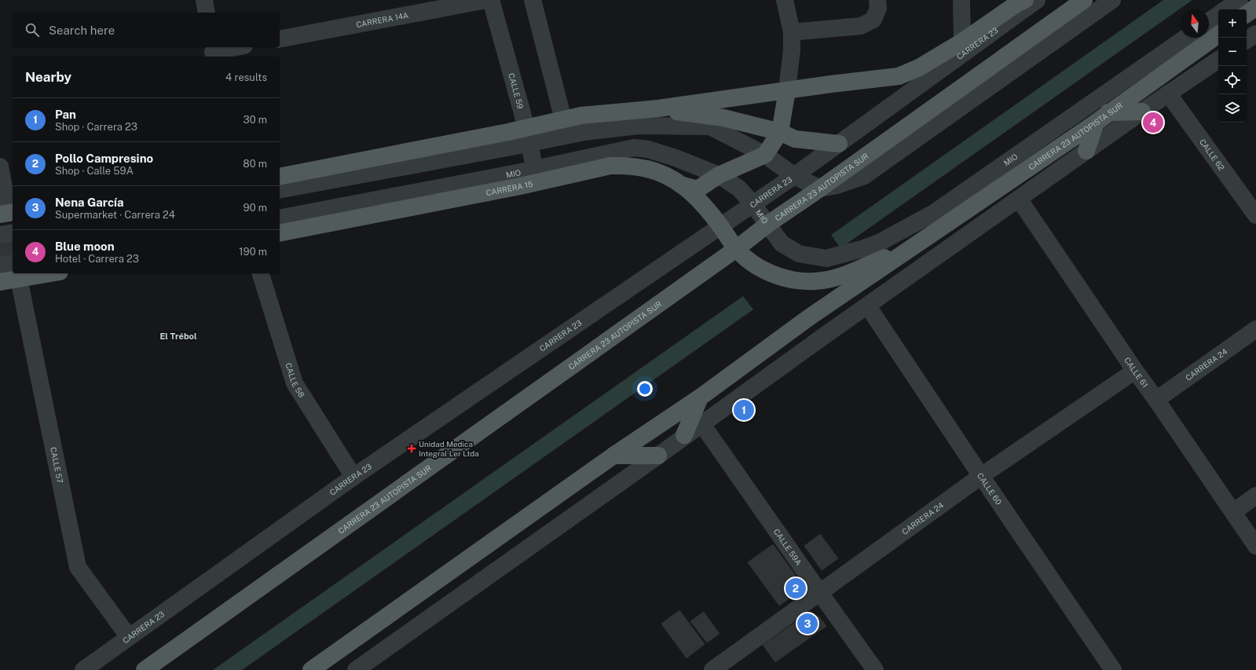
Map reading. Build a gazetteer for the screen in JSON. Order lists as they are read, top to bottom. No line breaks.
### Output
{"streets":{"main road":["CARRERA 23 AUTOPISTA SUR","CARRERA 15"],"street":["CARRERA 14A","CARRERA 23","CALLE 59","CALLE 62","MIO","CARRERA 24","CALLE 61","CALLE 58","CALLE 57","CALLE 60","CALLE 59A"]},"crossings":[["CARRERA 23","MIO"],["CARRERA 23","CARRERA 15"],["CARRERA 23","CALLE 58"],["CARRERA 23","CALLE 57"],["CALLE 59","MIO"],["CALLE 59","CARRERA 15"],["CARRERA 23 AUTOPISTA SUR","MIO"],["CARRERA 23 AUTOPISTA SUR","CARRERA 15"],["MIO","CARRERA 15"],["CARRERA 24","CALLE 61"],["CARRERA 24","CALLE 60"],["CARRERA 24","CALLE 59A"]],"districts":["El Trébol"],"places":{"health":["Unidad Medica Integral Ler Ltda"]},"north":"top","page":{"map_buttons":["+","−"],"search":"Search here","heading":["Nearby","4 results"],"list":[{"mark":"1","name":"Pan","note":"Shop · Carrera 23","value":"30 m"},{"mark":"2","name":"Pollo Campresino","note":"Shop · Calle 59A","value":"80 m"},{"mark":"3","name":"Nena García","note":"Supermarket · Carrera 24","value":"90 m"},{"mark":"4","name":"Blue moon","note":"Hotel · Carrera 23","value":"190 m"}],"pins":["4","1","2","3"]}}
